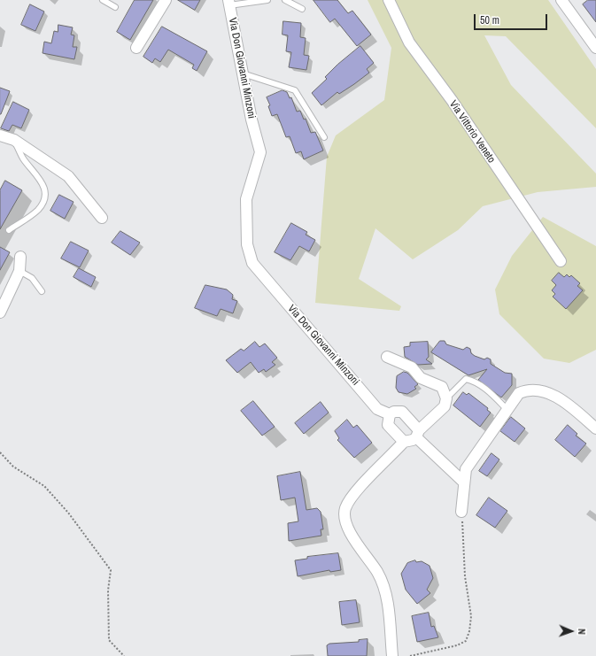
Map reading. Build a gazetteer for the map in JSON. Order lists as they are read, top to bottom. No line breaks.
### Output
{"streets":{"street":["Via Don Giovanni Minzoni","Via Vittorio Veneto"]},"scale_bar":"50 m","north":"right"}
